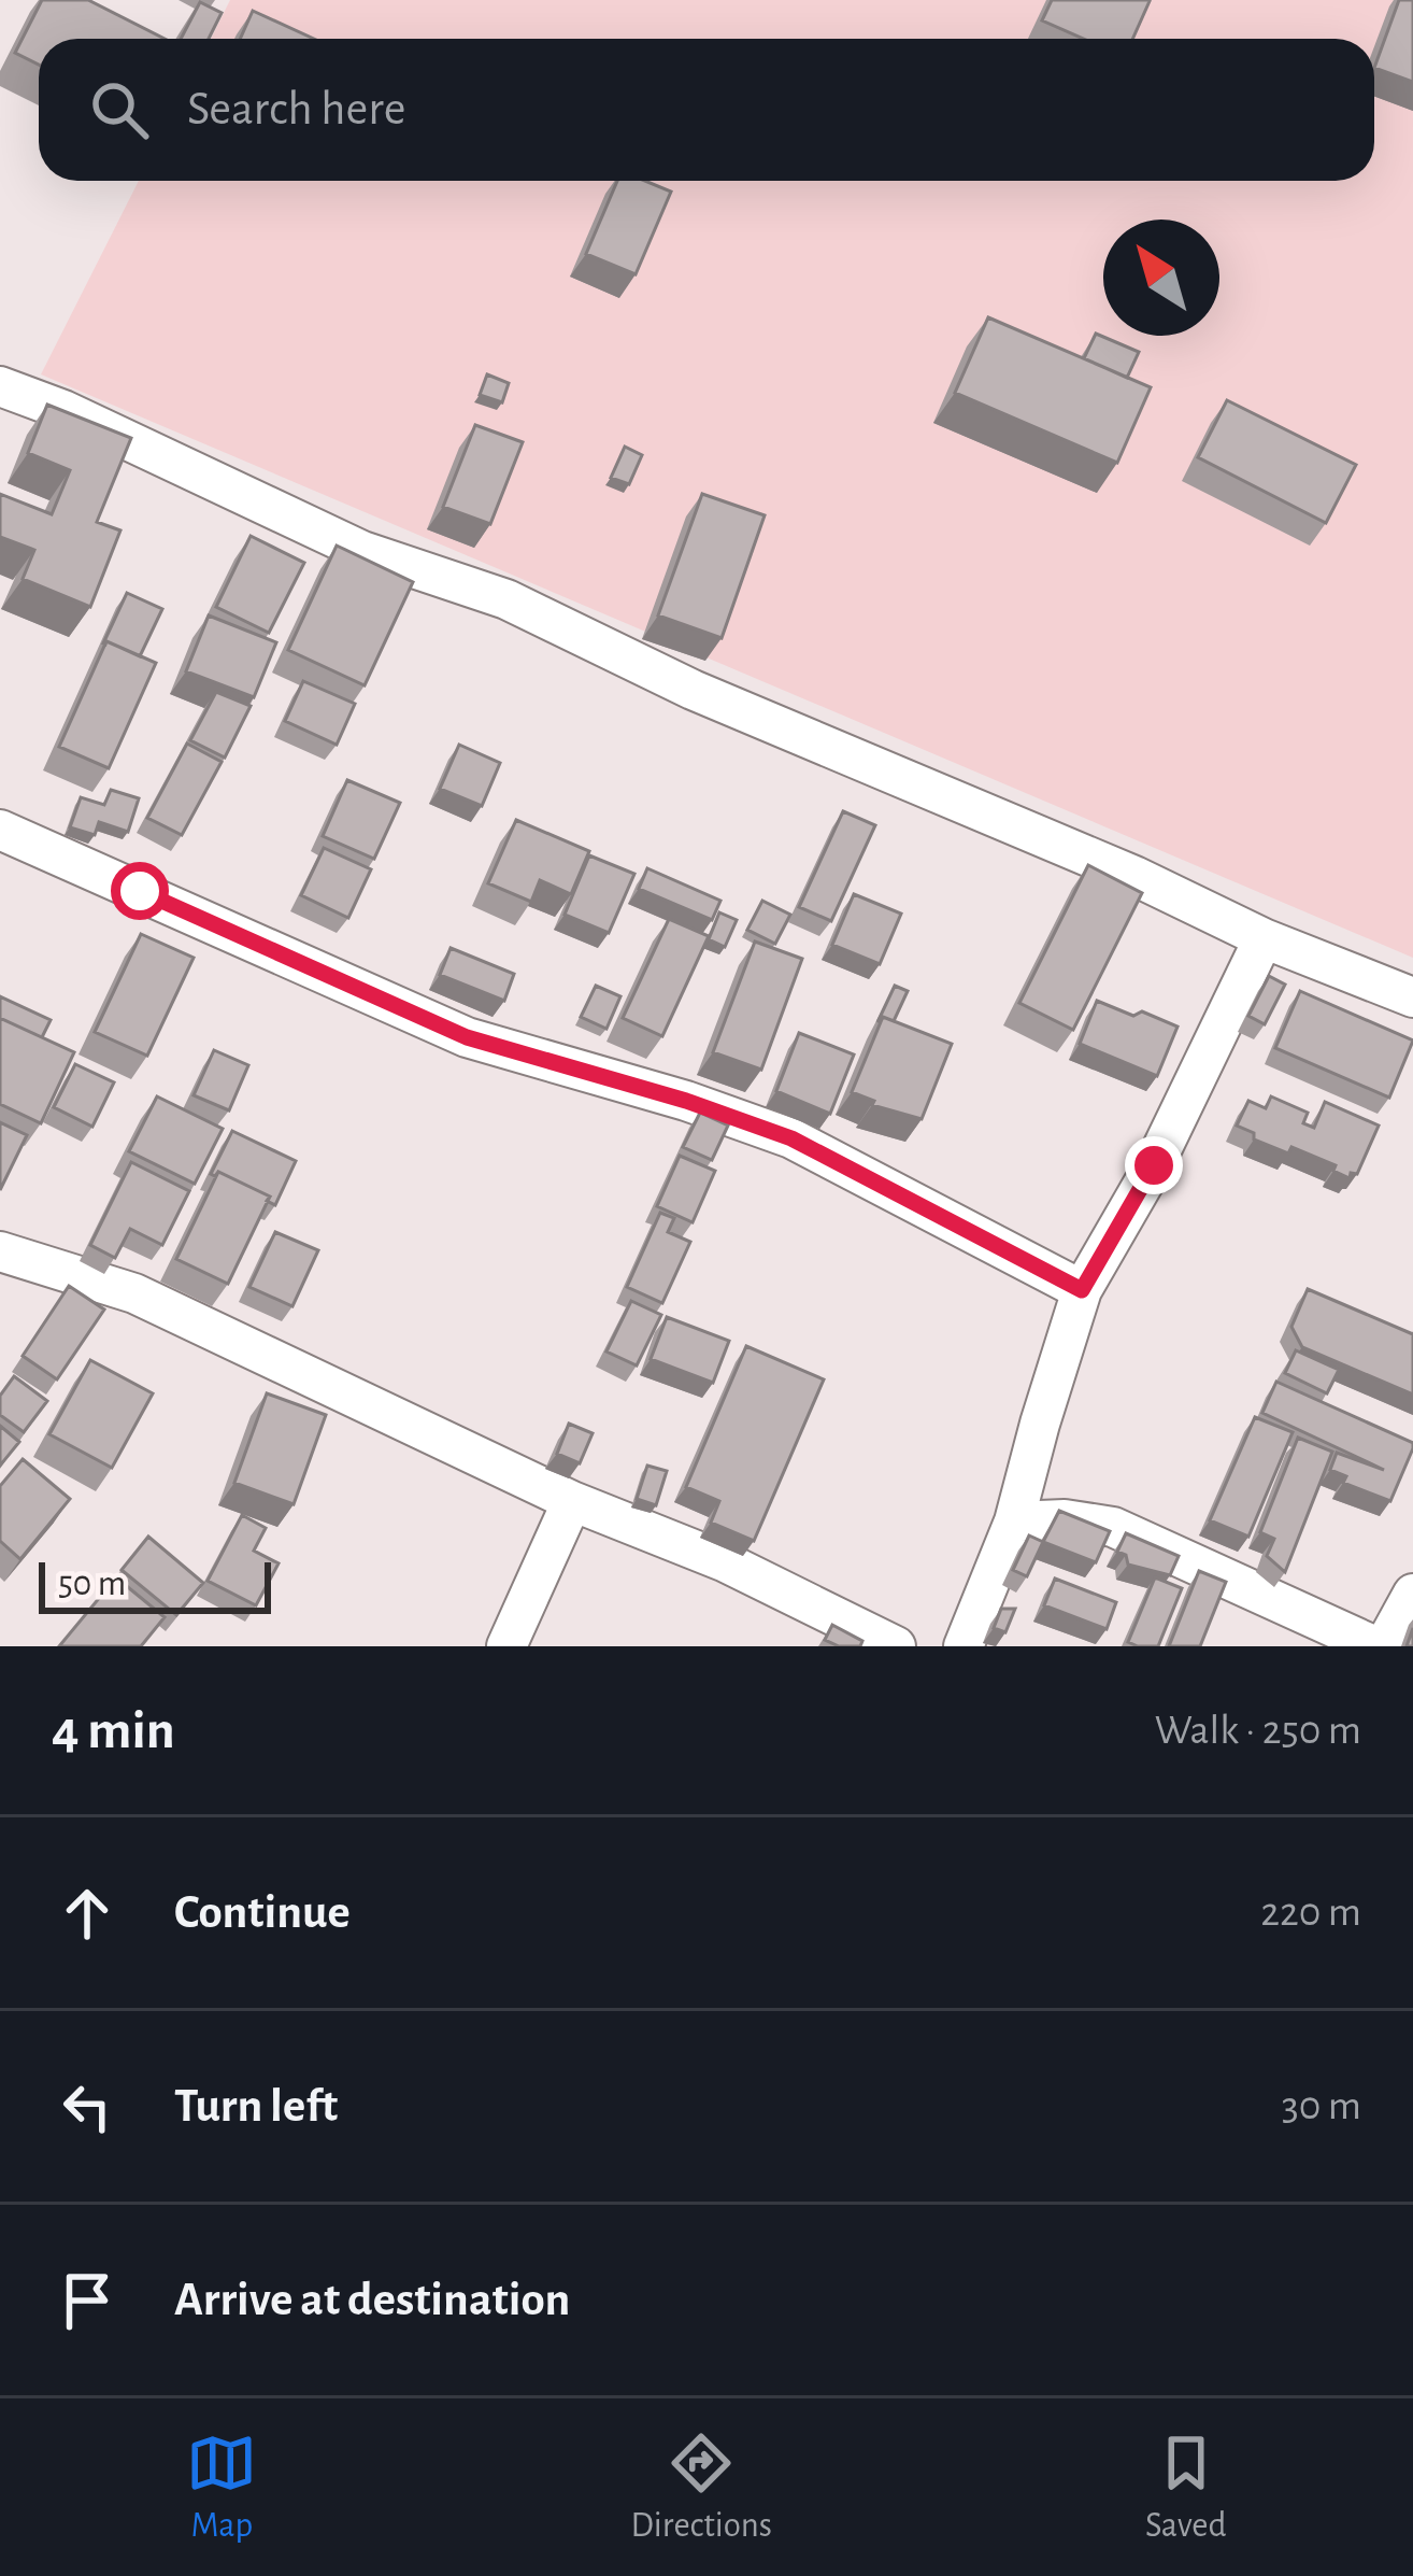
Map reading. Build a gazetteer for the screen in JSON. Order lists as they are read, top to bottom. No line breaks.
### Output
{"scale_bar":"50 m","north":"top left","page":{"search":"Search here","scale":"50 m","heading":["4 min","Walk · 250 m"],"list":[["Continue","220 m"],["Turn left","30 m"],"Arrive at destination"],"nav":["Map","Directions","Saved"]}}
